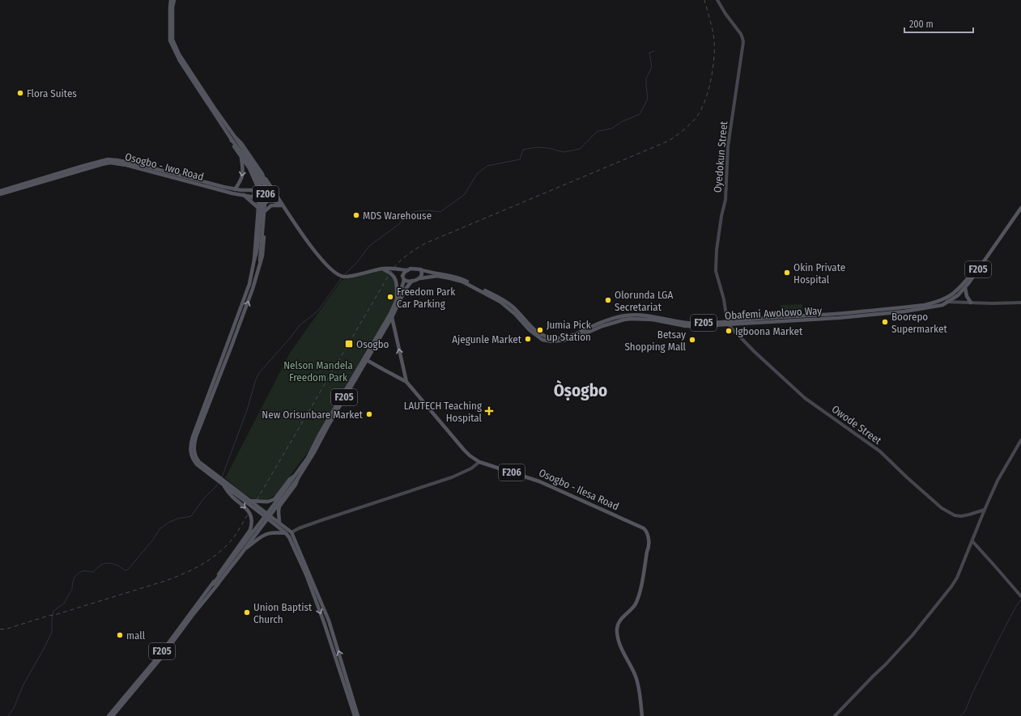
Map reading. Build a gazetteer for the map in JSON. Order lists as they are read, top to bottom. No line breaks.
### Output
{"streets":{"main road":["Osogbo - Iwo Road","F206","F205","Obafemi Awolowo Way","Osogbo - Ilesa Road"],"street":["Oyedokun Street","Owode Street"]},"crossings":[["Oyedokun Street","Obafemi Awolowo Way"],["Oyedokun Street","Owode Street"],["F206","F205"],["F206","Obafemi Awolowo Way"],["F206","Osogbo - Ilesa Road"],["F205","Obafemi Awolowo Way"],["F205","Osogbo - Ilesa Road"],["Obafemi Awolowo Way","Owode Street"]],"districts":["Òṣogbo"],"parks":["Nelson Mandela Freedom Park"],"places":{"other":["Flora Suites","MDS Warehouse","Okin Private Hospital","Freedom Park Car Parking","Olorunda LGA Secretariat","Boorepo Supermarket","Jumia Pick up Station","Igboona Market","Ajegunle Market","Betsay Shopping Mall","New Orisunbare Market","Union Baptist Church","mall"],"transit":["Osogbo"],"health":["LAUTECH Teaching Hospital"]},"scale_bar":"200 m"}
